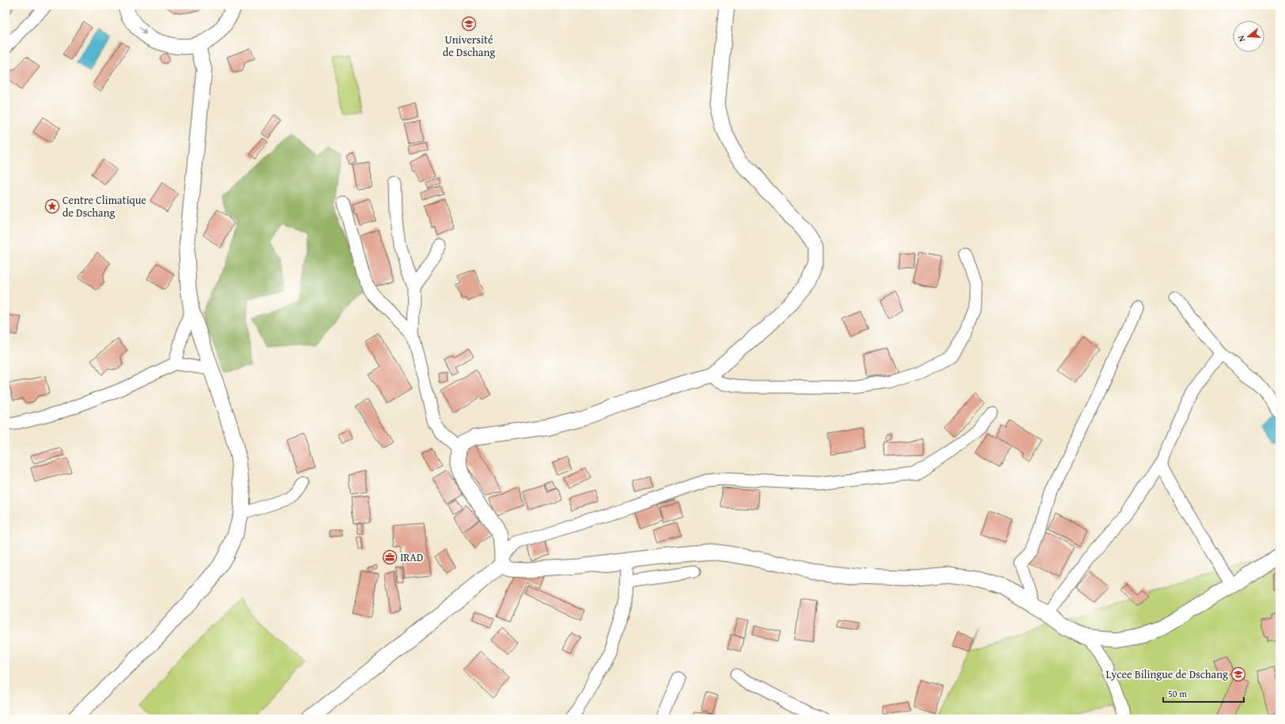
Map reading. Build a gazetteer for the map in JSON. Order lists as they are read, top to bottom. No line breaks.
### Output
{"places":{"school or university":["Université de Dschang","Lycee Bilingue de Dschang"],"place":["Centre Climatique de Dschang"],"office":["IRAD"]},"scale_bar":"50 m","north":"left"}
